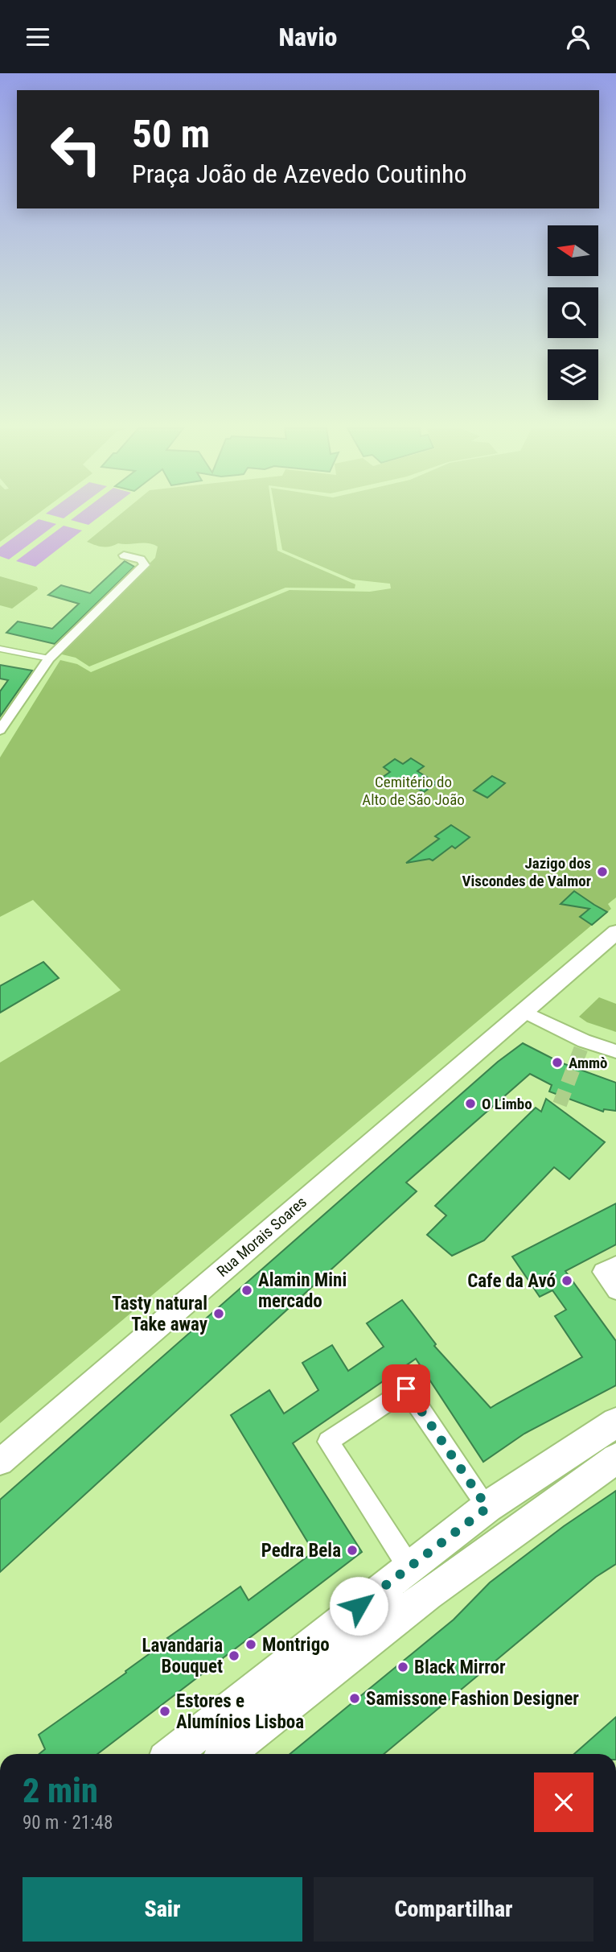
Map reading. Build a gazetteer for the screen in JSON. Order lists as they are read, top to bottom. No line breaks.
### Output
{"streets":{"street":["Rua Morais Soares"]},"parks":["Cemitério do Alto de São João"],"places":["Jazigo dos Viscondes de Valmor","Ammò","O Limbo","Cafe da Avó","Alamin Mini mercado","Tasty natural Take away","Pedra Bela","Montrigo","Lavandaria Bouquet","Black Mirror","Samissone Fashion Designer","Estores e Alumínios Lisboa"],"north":"left","page":{"header":"Navio","turn":["50 m","Praça João de Azevedo Coutinho"],"heading":["2 min","90 m · 21:48"],"buttons":["Sair","Compartilhar"]}}
